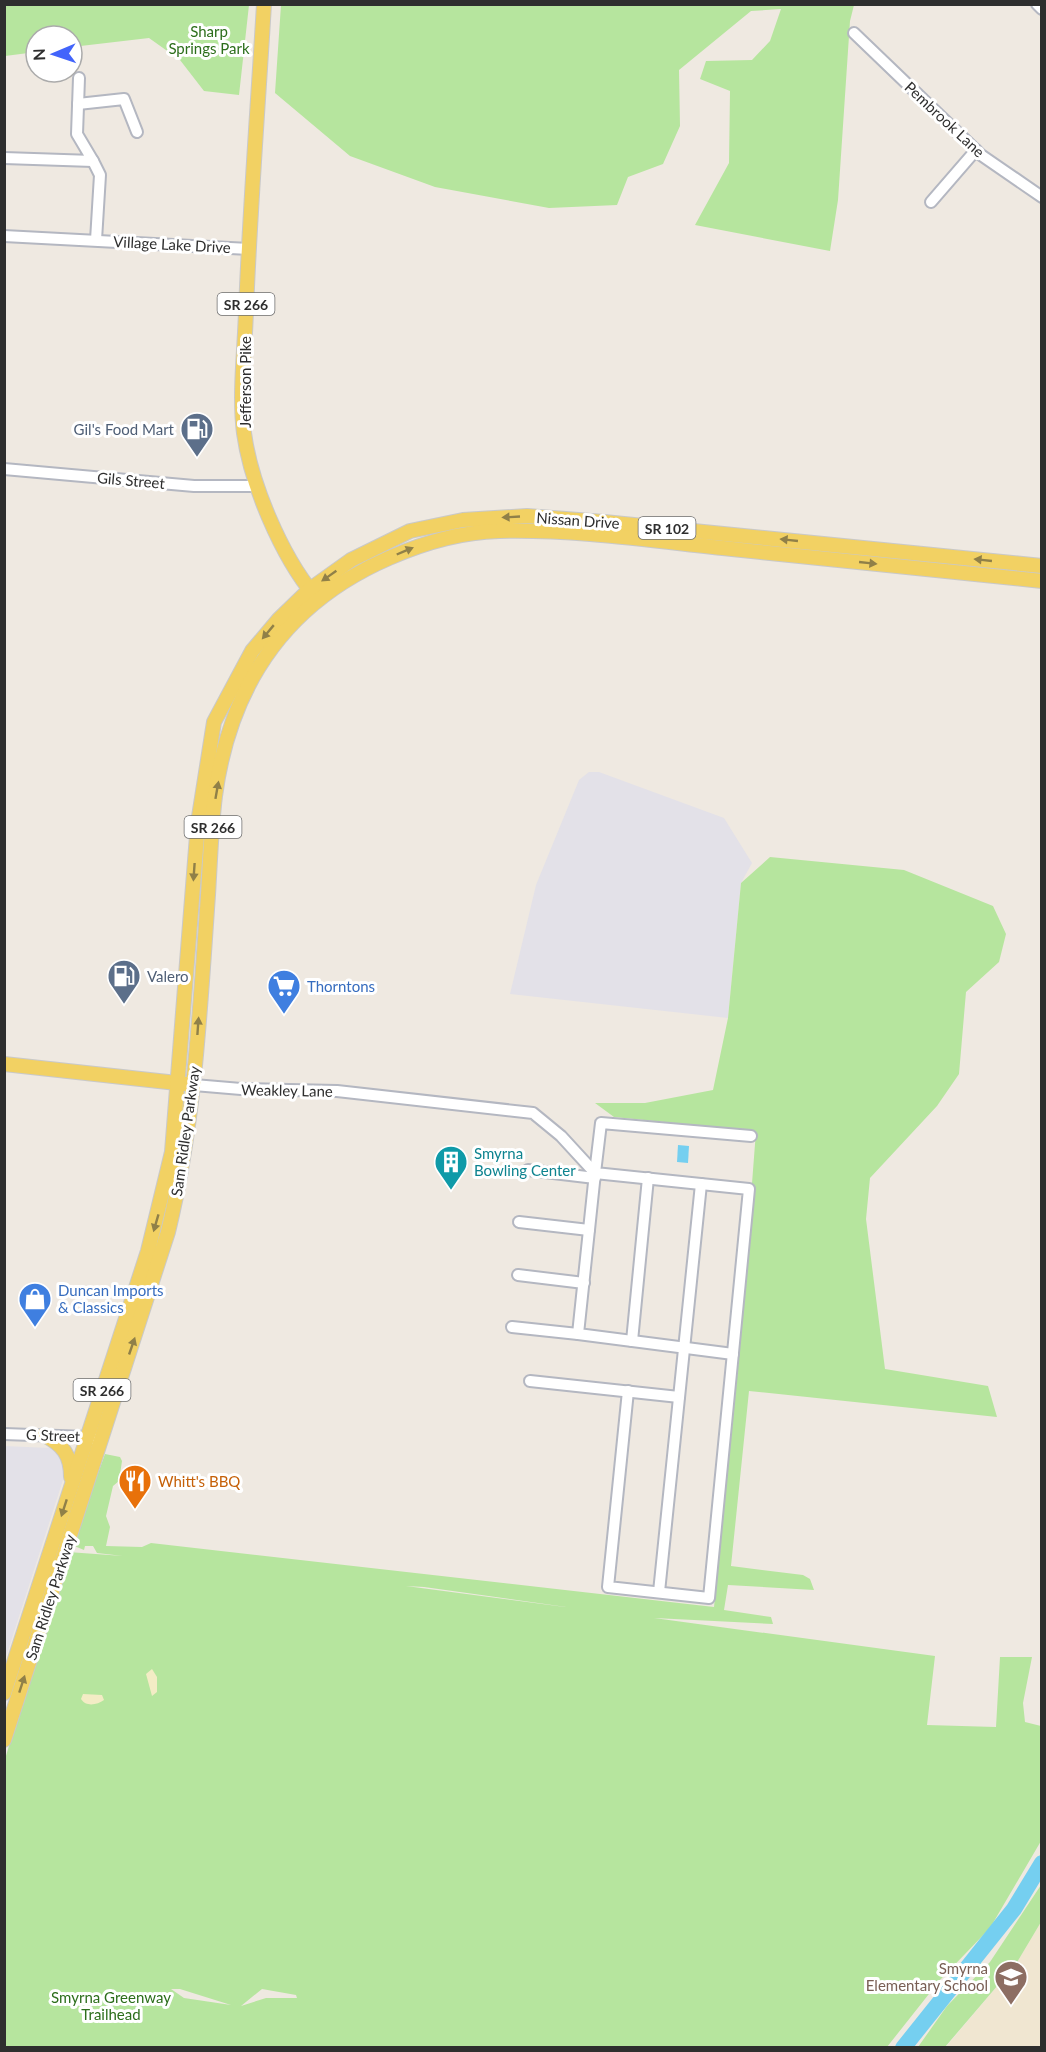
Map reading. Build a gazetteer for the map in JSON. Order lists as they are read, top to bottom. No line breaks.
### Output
{"streets":{"main road":["SR 266","Jefferson Pike","Nissan Drive","SR 102","Weakley Lane","Sam Ridley Parkway"],"street":["Pembrook Lane","Village Lake Drive","Gils Street","G Street"]},"crossings":[["Village Lake Drive","Jefferson Pike"],["Jefferson Pike","Gils Street"],["Jefferson Pike","Nissan Drive"],["Jefferson Pike","Sam Ridley Parkway"],["Nissan Drive","Sam Ridley Parkway"],["Weakley Lane","Sam Ridley Parkway"],["Sam Ridley Parkway","G Street"]],"parks":["Sharp Springs Park","Smyrna Greenway Trailhead"],"places":{"fuel station":["Gil's Food Mart","Valero"],"supermarket":["Thorntons"],"building":["Smyrna Bowling Center"],"shop":["Duncan Imports & Classics"],"restaurant":["Whitt's BBQ"],"school or university":["Smyrna Elementary School"]},"north":"left"}
